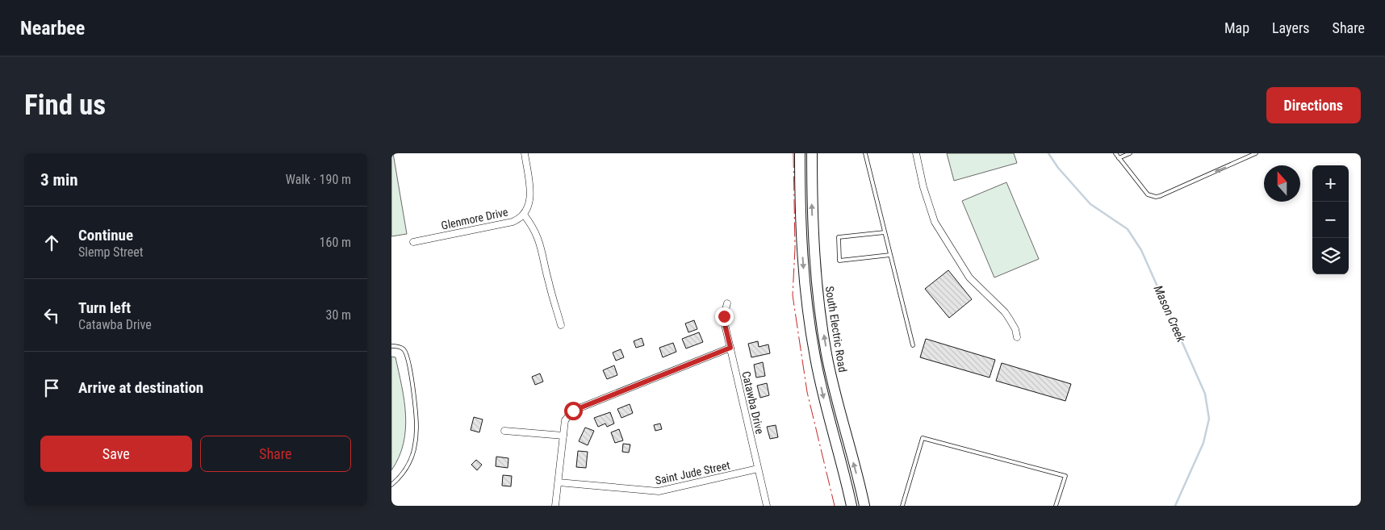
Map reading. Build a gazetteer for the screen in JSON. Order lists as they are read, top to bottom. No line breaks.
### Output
{"streets":{"main road":["South Electric Road"],"street":["Glenmore Drive","Catawba Drive","Saint Jude Street"]},"crossings":[["Catawba Drive","Saint Jude Street"]],"water":["Mason Creek"],"north":"top","page":{"header":"Nearbee","nav":["Map","Layers","Share"],"buttons":["Directions",["Save","Share"]],"title":"Find us","heading":["3 min","Walk · 190 m"],"map_buttons":["+","−"],"list":[["Continue","Slemp Street","160 m"],["Turn left","Catawba Drive","30 m"],"Arrive at destination"]}}
